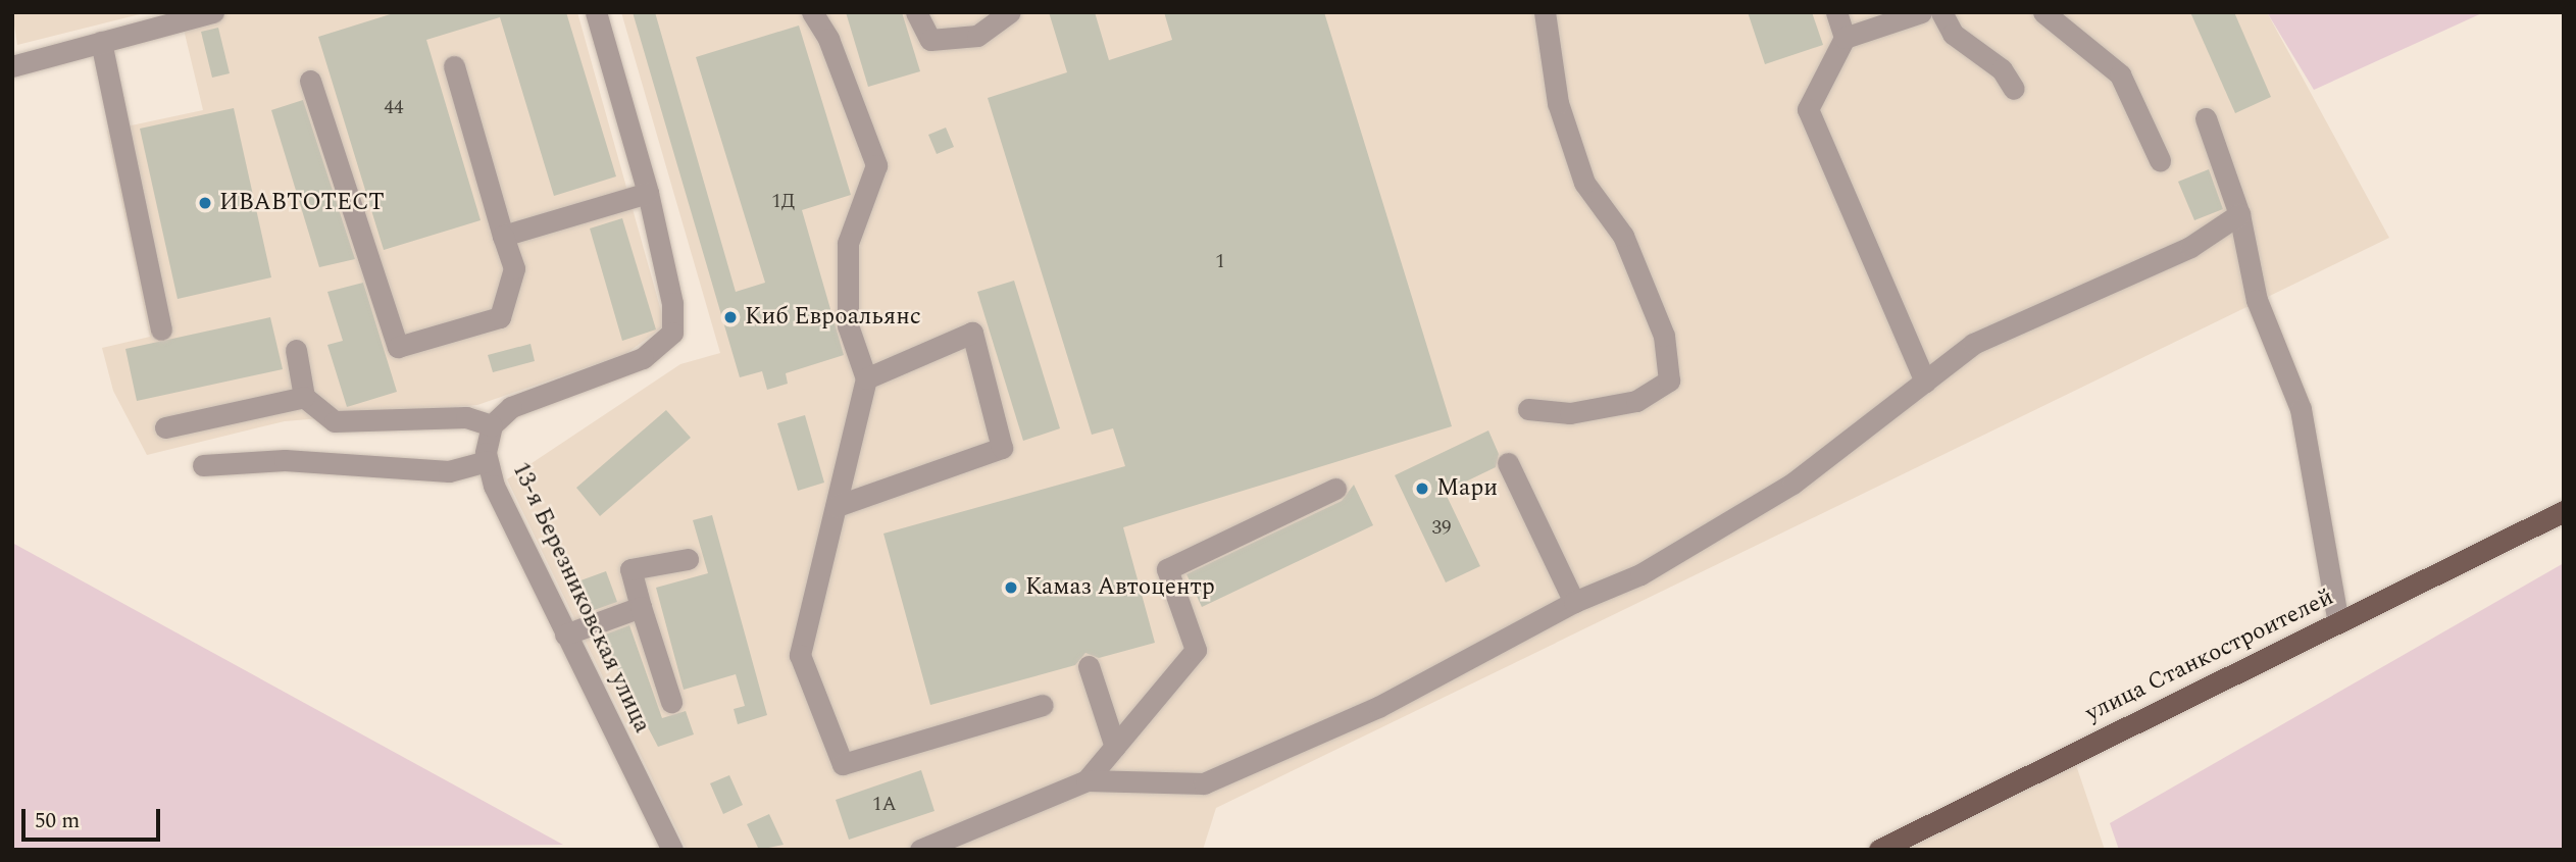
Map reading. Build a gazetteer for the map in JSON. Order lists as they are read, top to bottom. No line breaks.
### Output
{"streets":{"main road":["улица Станкостроителей"],"street":["13-я Березниковская улица"]},"places":["ИВАВТОТЕСТ","Киб Евроальянс","Мари","Камаз Автоцентр"],"house_numbers":["44","1Д","1","39","1А"],"scale_bar":"50 m"}
